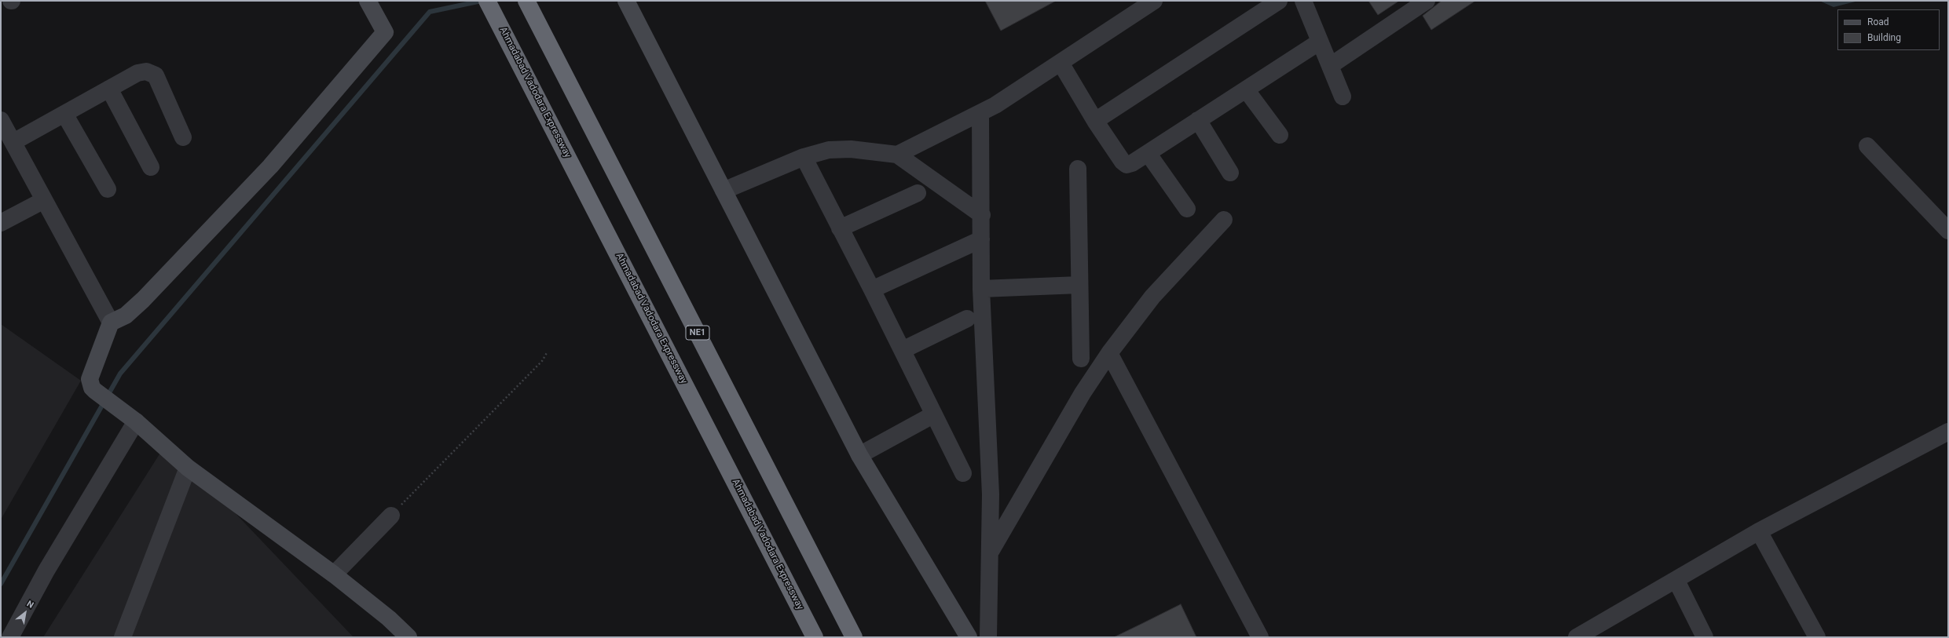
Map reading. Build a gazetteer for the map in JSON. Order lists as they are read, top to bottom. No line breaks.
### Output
{"streets":{"highway":["Ahmadabad Vadodara Expressway","NE1"]},"legend":["Road","Building"],"north":"top right"}
